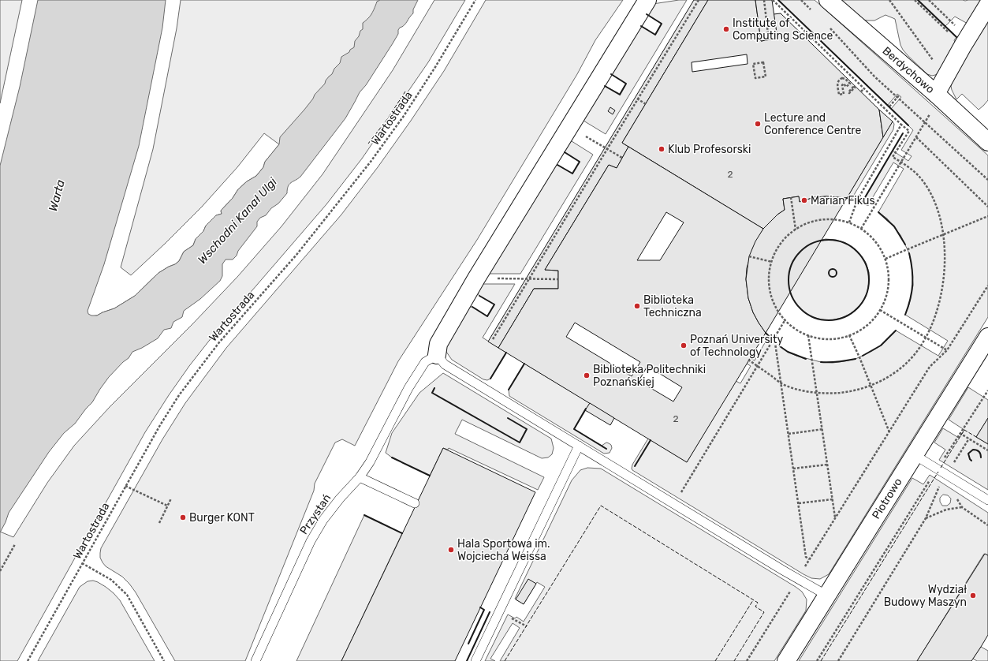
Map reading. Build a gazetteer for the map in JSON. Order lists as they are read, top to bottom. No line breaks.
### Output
{"streets":{"street":["Berdychowo","Piotrowo"],"lane":["Przystań"],"path":["Wartostrada"]},"water":["Warta","Wschodni Kanał Ulgi"],"places":["Institute of Computing Science","Lecture and Conference Centre","Klub Profesorski","Marian Fikus","Biblioteka Techniczna","Poznań University of Technology","Biblioteka Politechniki Poznańskiej","Burger KONT","Hala Sportowa im. Wojciecha Weissa","Wydział Budowy Maszyn"],"house_numbers":["2","2"]}
